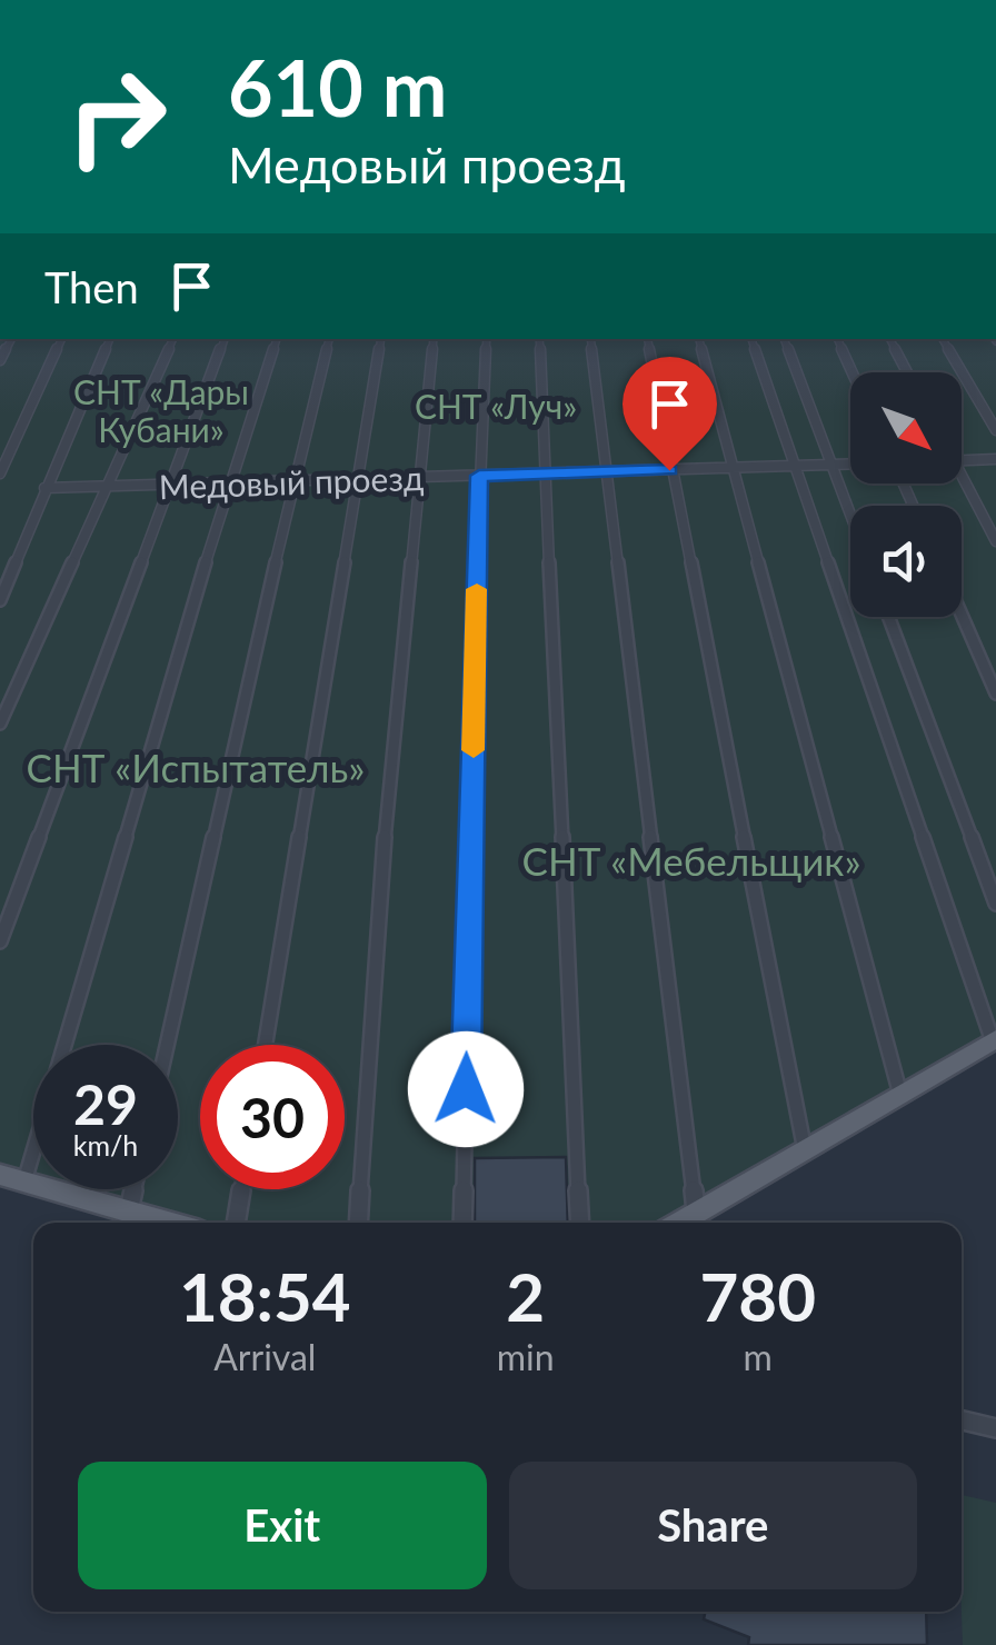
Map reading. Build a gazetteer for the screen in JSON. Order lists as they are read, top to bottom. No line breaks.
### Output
{"streets":{"street":["Медовый проезд"]},"parks":["СНТ «Дары Кубани»","СНТ «Луч»","СНТ «Испытатель»","СНТ «Мебельщик»"],"north":"bottom right","page":{"turn":["610 m","Медовый проезд"],"then":"Then","speed":"29 km/h","limit":"30","eta":["18:54","Arrival","2","min","780","m"],"buttons":["Exit","Share"]}}
